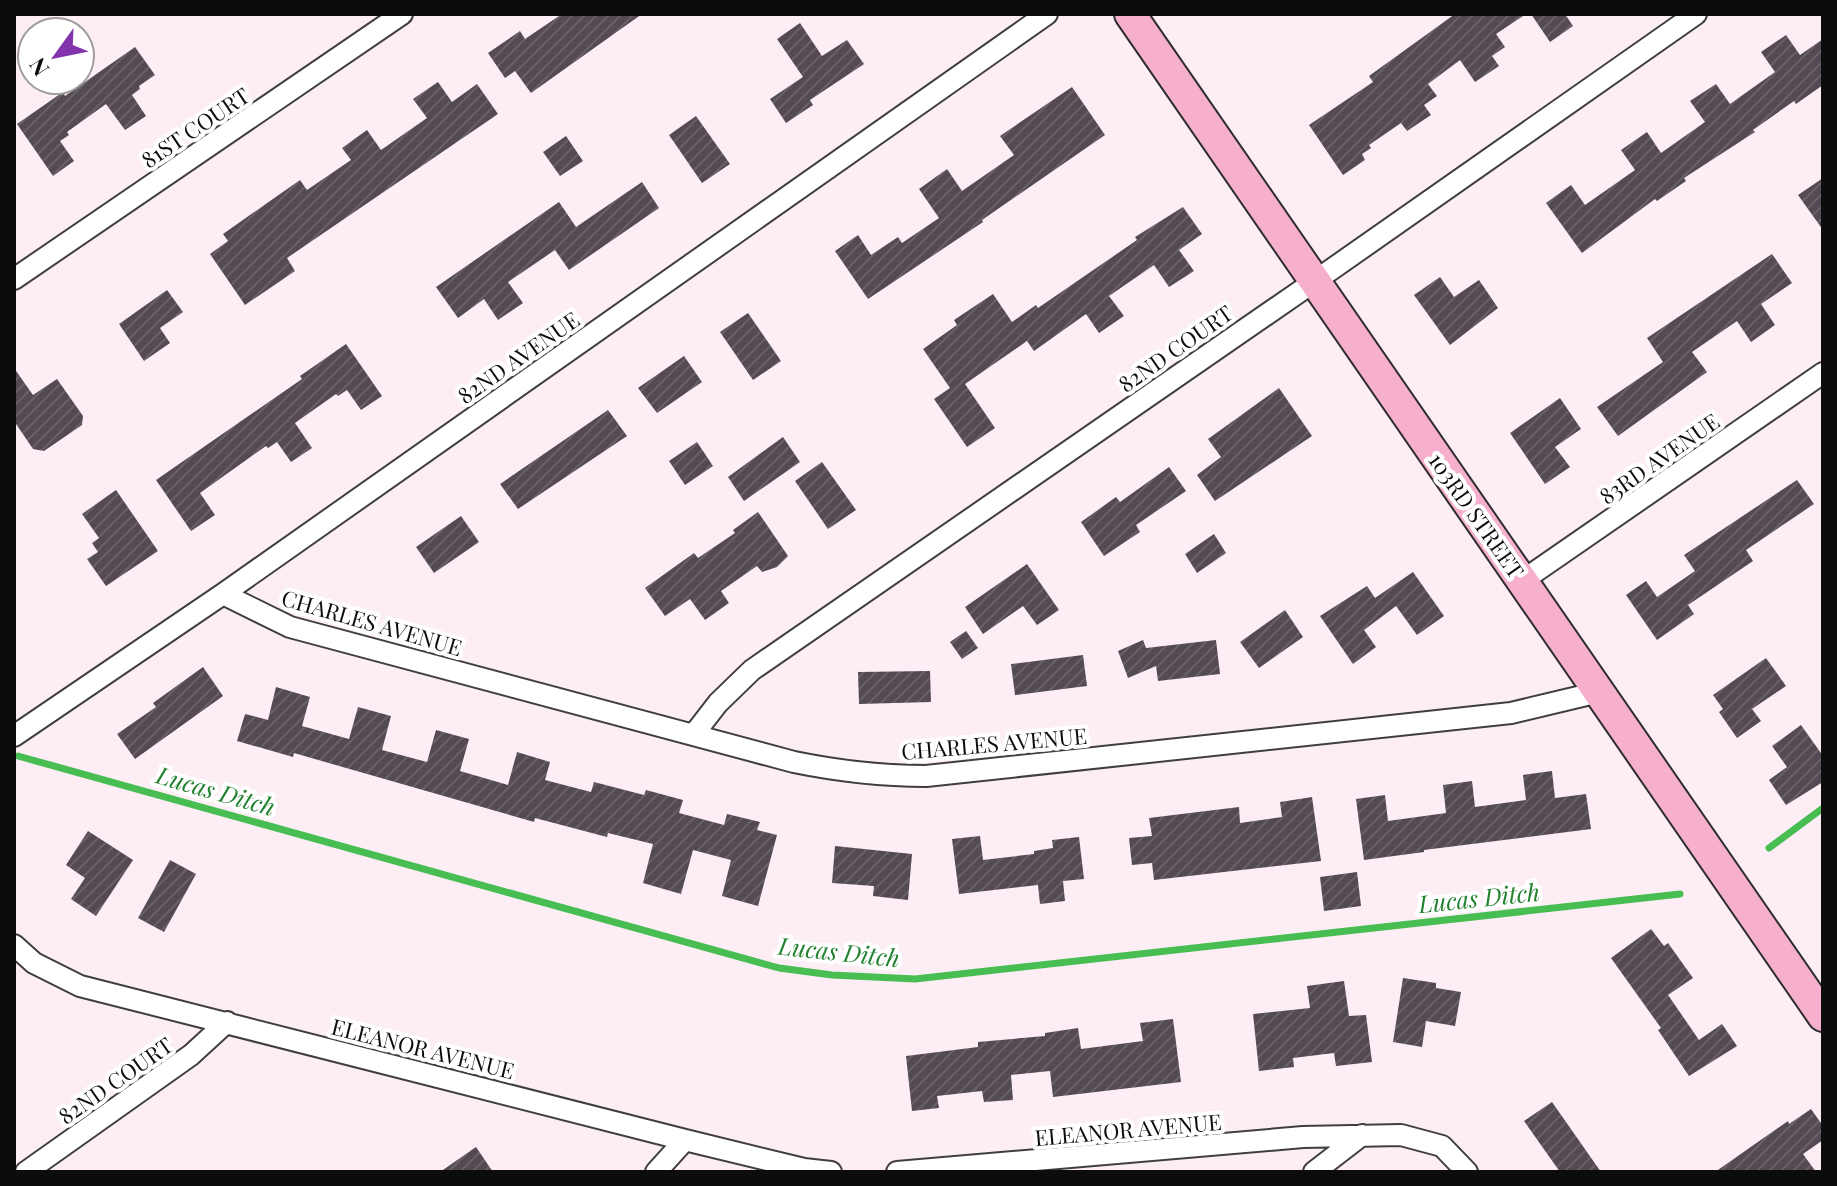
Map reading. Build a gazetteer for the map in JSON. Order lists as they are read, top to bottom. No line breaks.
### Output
{"streets":{"street":["81ST COURT","82ND COURT","82ND AVENUE","83RD AVENUE","103RD STREET","CHARLES AVENUE","ELEANOR AVENUE"]},"crossings":[["82ND COURT","103RD STREET"],["82ND COURT","CHARLES AVENUE"],["82ND COURT","ELEANOR AVENUE"],["82ND AVENUE","CHARLES AVENUE"],["83RD AVENUE","103RD STREET"],["103RD STREET","CHARLES AVENUE"]],"water":["Lucas Ditch"],"north":"bottom left"}
